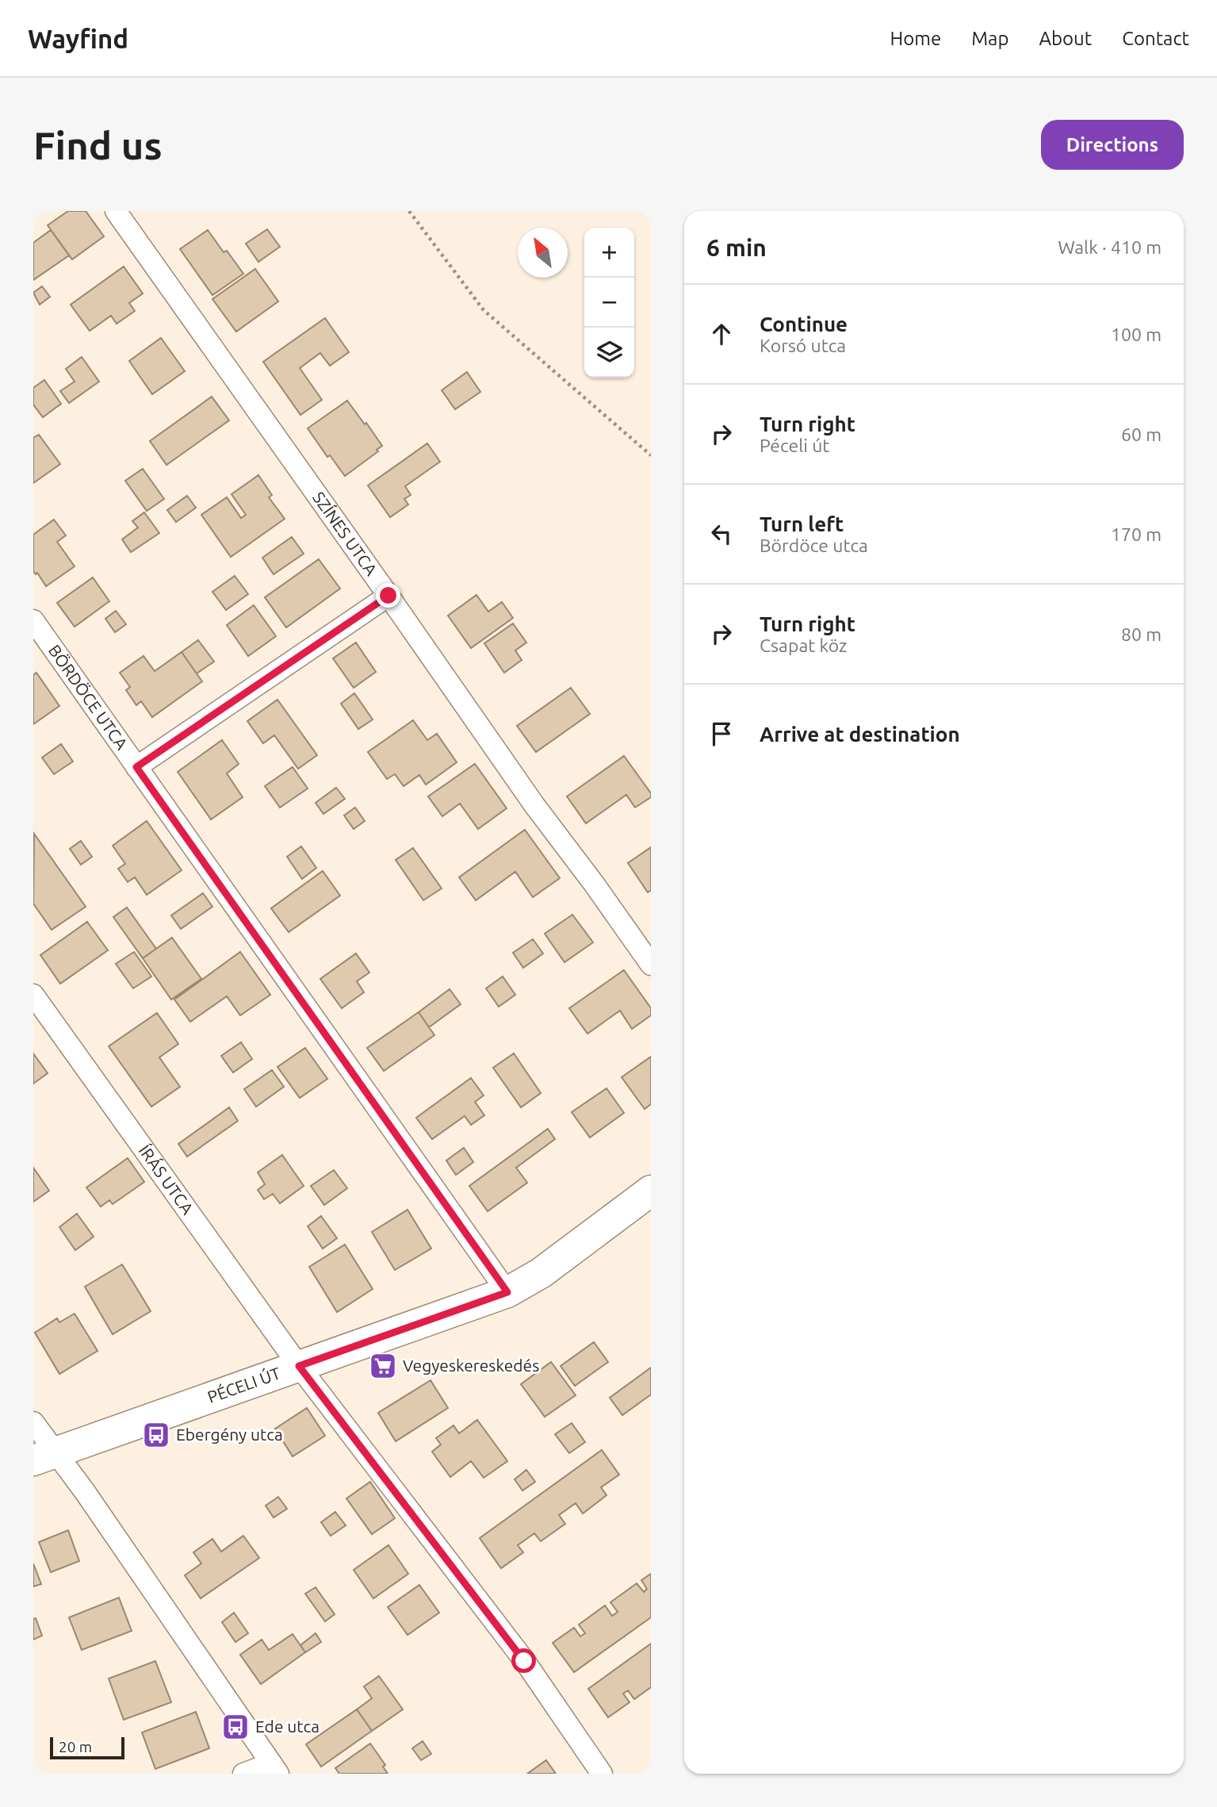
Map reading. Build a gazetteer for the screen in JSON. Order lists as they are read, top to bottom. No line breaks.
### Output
{"streets":{"main road":["PÉCELI ÚT"],"street":["SZÍNES UTCA","BÖRDÖCE UTCA","ÍRÁS UTCA"]},"crossings":[["BÖRDÖCE UTCA","PÉCELI ÚT"],["ÍRÁS UTCA","PÉCELI ÚT"]],"places":{"supermarket":["Vegyeskereskedés"],"bus stop":["Ebergény utca","Ede utca"]},"scale_bar":"20 m","north":"top left","page":{"header":"Wayfind","nav":["Home","Map","About","Contact"],"buttons":"Directions","title":"Find us","heading":["6 min","Walk · 410 m"],"map_buttons":["+","−"],"list":[["Continue","Korsó utca","100 m"],["Turn right","Péceli út","60 m"],["Turn left","Bördöce utca","170 m"],["Turn right","Csapat köz","80 m"],"Arrive at destination"],"scale":"20 m"}}
